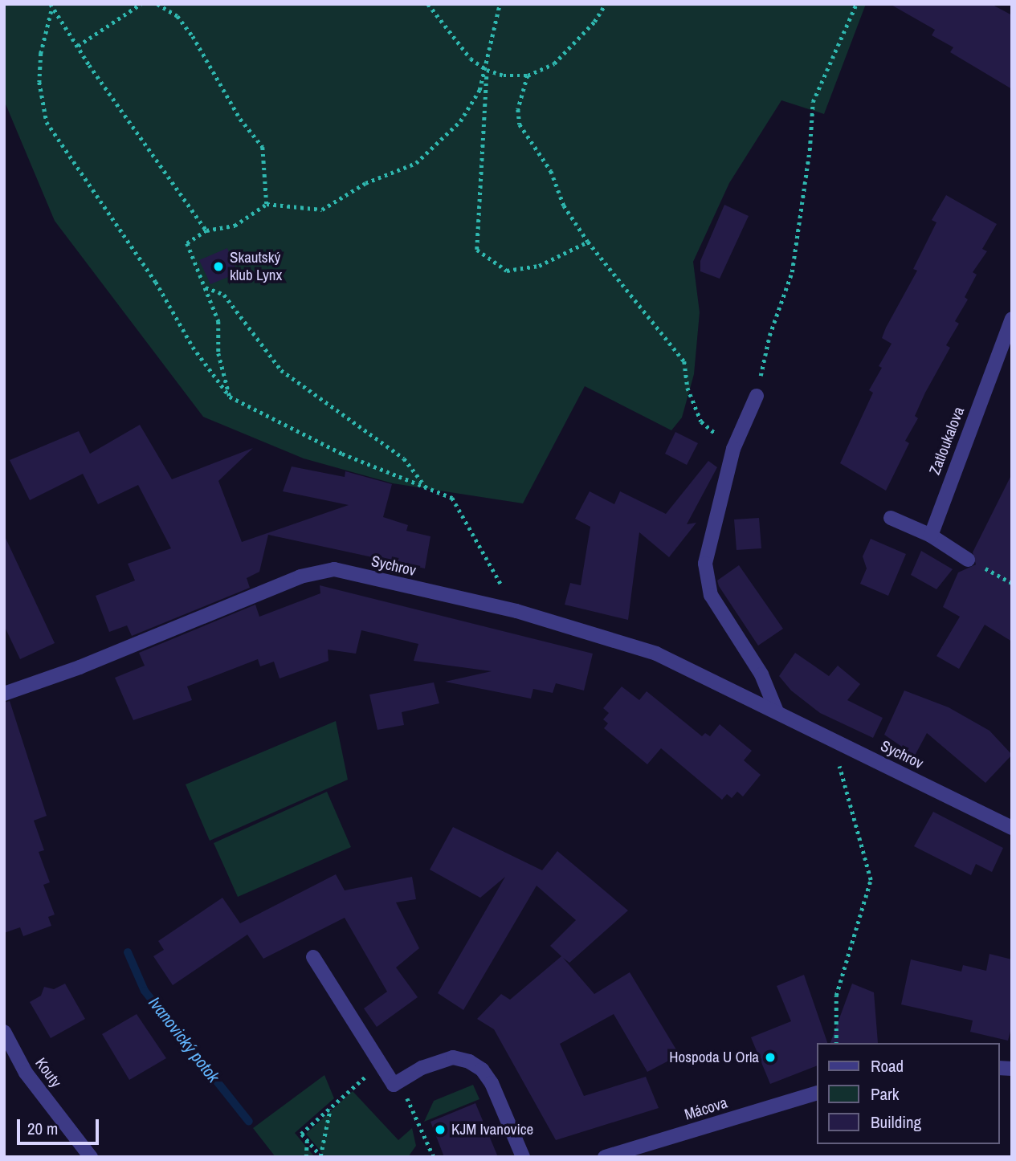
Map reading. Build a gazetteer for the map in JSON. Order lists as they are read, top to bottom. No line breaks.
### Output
{"streets":{"street":["Zatloukalova","Sychrov","Kouty","Mácova"]},"water":["Ivanovický potok"],"places":["Skautský klub Lynx","Hospoda U Orla","KJM Ivanovice"],"legend":["Road","Park","Building"],"scale_bar":"20 m"}
